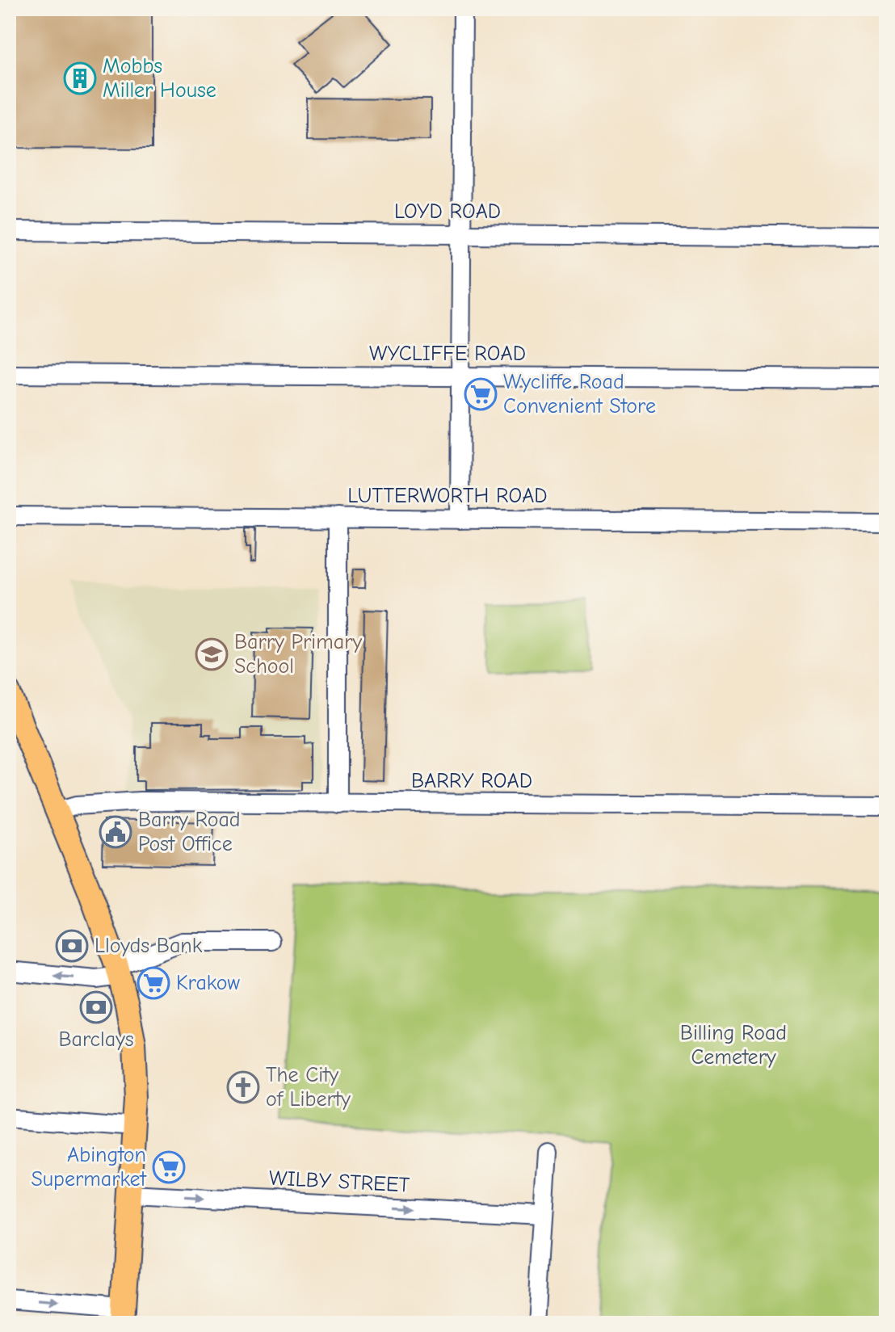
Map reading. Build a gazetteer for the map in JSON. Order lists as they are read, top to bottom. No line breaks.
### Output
{"streets":{"street":["LOYD ROAD","WYCLIFFE ROAD","LUTTERWORTH ROAD","BARRY ROAD","WILBY STREET"]},"one_way":["WILBY STREET"],"parks":["Billing Road Cemetery"],"places":{"building":["Mobbs Miller House"],"supermarket":["Wycliffe Road Convenient Store","Krakow","Abington Supermarket"],"school or university":["Barry Primary School"],"public building":["Barry Road Post Office"],"bank":["Lloyds Bank","Barclays"],"church":["The City of Liberty"]}}
